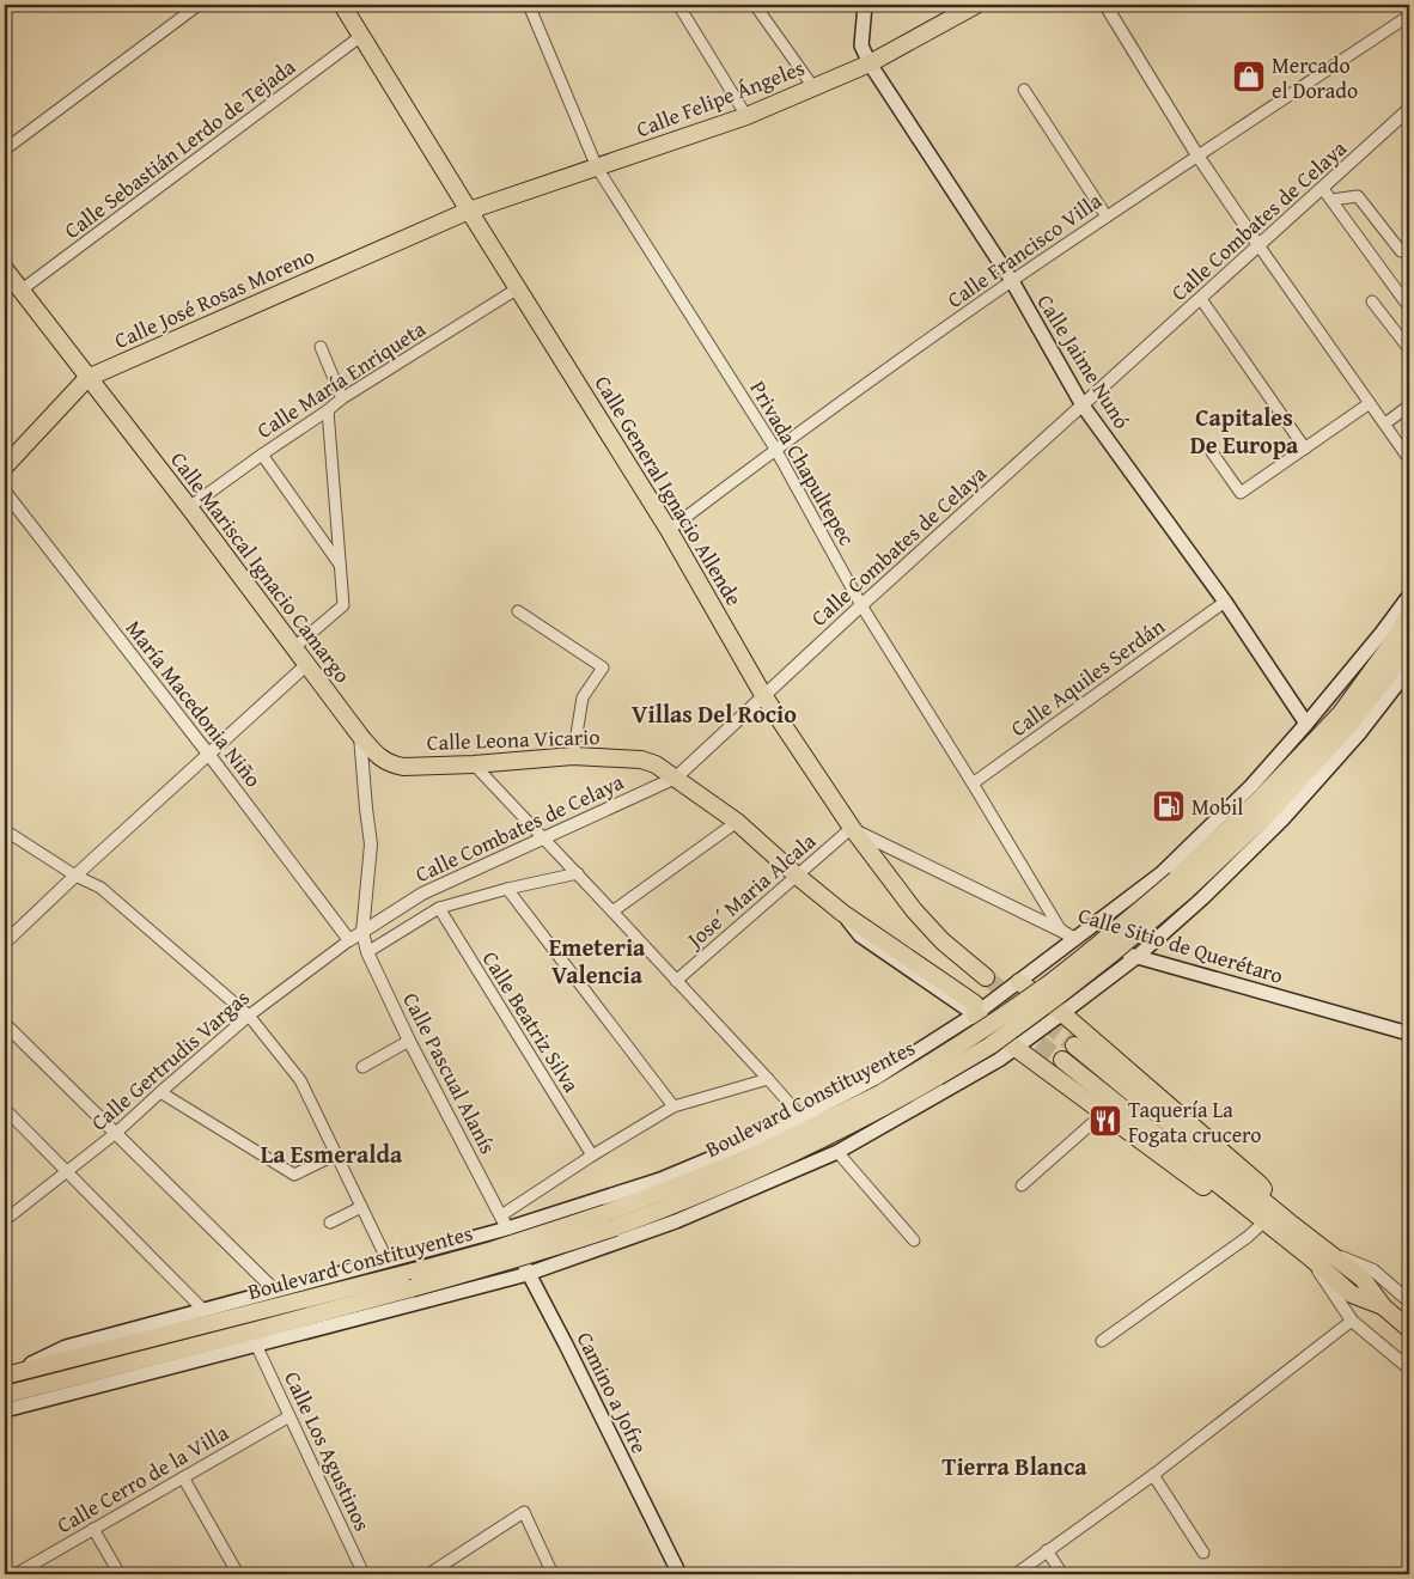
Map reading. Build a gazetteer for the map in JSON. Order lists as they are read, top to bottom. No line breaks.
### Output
{"streets":{"main road":["Calle Felipe Ángeles","Calle José Rosas Moreno","Calle Jaime Nunó","Calle General Ignacio Allende","Calle Mariscal Ignacio Camargo","Calle Leona Vicario","Calle Sitio de Querétaro","Boulevard Constituyentes","Camino a Jofre"],"street":["Calle Sebastián Lerdo de Tejada","Calle Combates de Celaya","Calle Francisco Villa","Calle María Enriqueta","Privada Chapultepec","Calle Aquiles Serdán","María Macedonia Niño","Jose´ Maria Alcala","Calle Beatriz Silva","Calle Gertrudis Vargas","Calle Pascual Alanís","Calle Los Agustinos","Calle Cerro de la Villa"]},"crossings":[["Calle Felipe Ángeles","Calle José Rosas Moreno"],["Calle Felipe Ángeles","Calle Jaime Nunó"],["Calle Felipe Ángeles","Privada Chapultepec"],["Calle Felipe Ángeles","Calle General Ignacio Allende"],["Calle Sebastián Lerdo de Tejada","Calle General Ignacio Allende"],["Calle Sebastián Lerdo de Tejada","Calle Mariscal Ignacio Camargo"],["Calle Combates de Celaya","Calle Jaime Nunó"],["Calle Combates de Celaya","Privada Chapultepec"],["Calle Combates de Celaya","Calle General Ignacio Allende"],["Calle Combates de Celaya","Calle Leona Vicario"],["Calle Combates de Celaya","Calle Gertrudis Vargas"],["Calle Combates de Celaya","Calle Pascual Alanís"],["Calle Francisco Villa","Calle Jaime Nunó"],["Calle Francisco Villa","Privada Chapultepec"],["Calle Francisco Villa","Calle General Ignacio Allende"],["Calle José Rosas Moreno","Calle General Ignacio Allende"],["Calle José Rosas Moreno","Calle Mariscal Ignacio Camargo"],["Calle Jaime Nunó","Calle Aquiles Serdán"],["Calle María Enriqueta","Calle General Ignacio Allende"],["Calle María Enriqueta","Calle Mariscal Ignacio Camargo"],["Privada Chapultepec","Calle Aquiles Serdán"],["Privada Chapultepec","Calle Sitio de Querétaro"],["Calle General Ignacio Allende","Jose´ Maria Alcala"],["Calle General Ignacio Allende","Calle Sitio de Querétaro"],["Calle Mariscal Ignacio Camargo","Calle Leona Vicario"],["María Macedonia Niño","Calle Gertrudis Vargas"],["Calle Leona Vicario","Jose´ Maria Alcala"],["Jose´ Maria Alcala","Calle Sitio de Querétaro"],["Calle Gertrudis Vargas","Calle Pascual Alanís"],["Calle Pascual Alanís","Camino a Jofre"],["Boulevard Constituyentes","Calle Los Agustinos"],["Calle Los Agustinos","Calle Cerro de la Villa"]],"districts":["Capitales De Europa","Villas Del Rocio","Emeteria Valencia","La Esmeralda","Tierra Blanca"],"places":{"shop":["Mercado el Dorado"],"fuel station":["Mobil"],"restaurant":["Taquería La Fogata crucero"]}}
